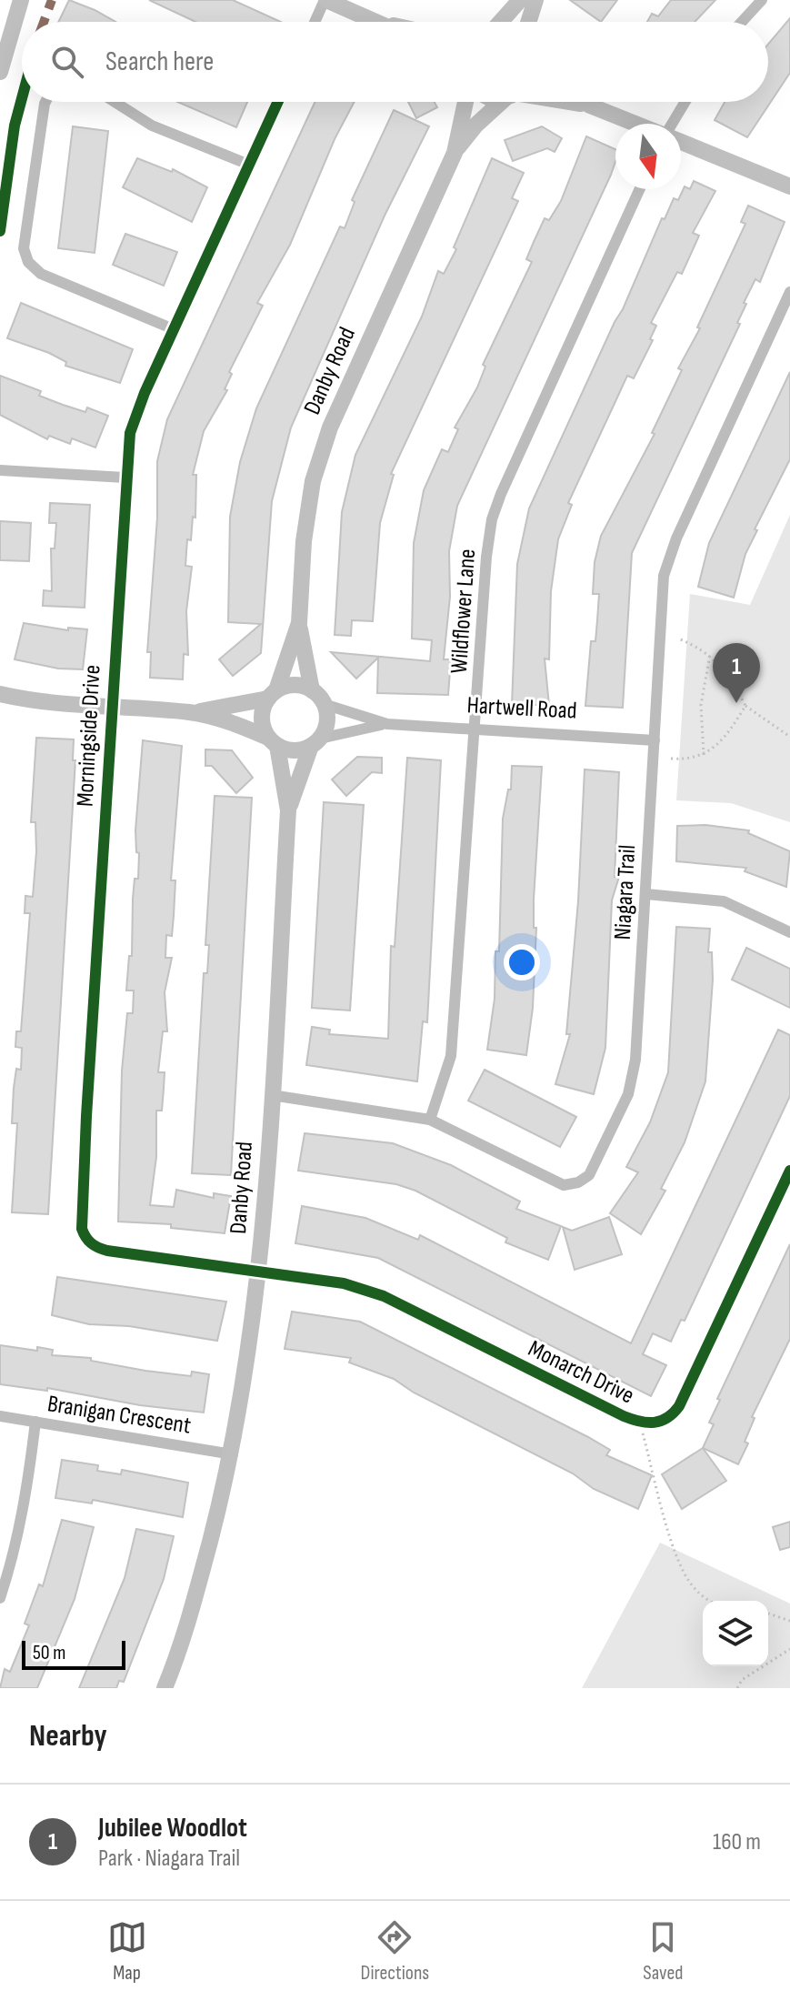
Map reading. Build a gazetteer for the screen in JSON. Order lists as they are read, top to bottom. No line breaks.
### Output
{"streets":{"street":["Danby Road","Wildflower Lane","Hartwell Road","Morningside Drive","Niagara Trail","Monarch Drive","Branigan Crescent"]},"crossings":[["Danby Road","Hartwell Road"],["Danby Road","Morningside Drive"],["Danby Road","Niagara Trail"],["Danby Road","Monarch Drive"],["Danby Road","Branigan Crescent"],["Wildflower Lane","Hartwell Road"],["Wildflower Lane","Niagara Trail"],["Hartwell Road","Niagara Trail"],["Morningside Drive","Monarch Drive"]],"scale_bar":"50 m","north":"bottom","page":{"search":"Search here","pins":"1","scale":"50 m","heading":"Nearby","list":[{"mark":"1","name":"Jubilee Woodlot","note":"Park · Niagara Trail","value":"160 m"}],"nav":["Map","Directions","Saved"]}}
